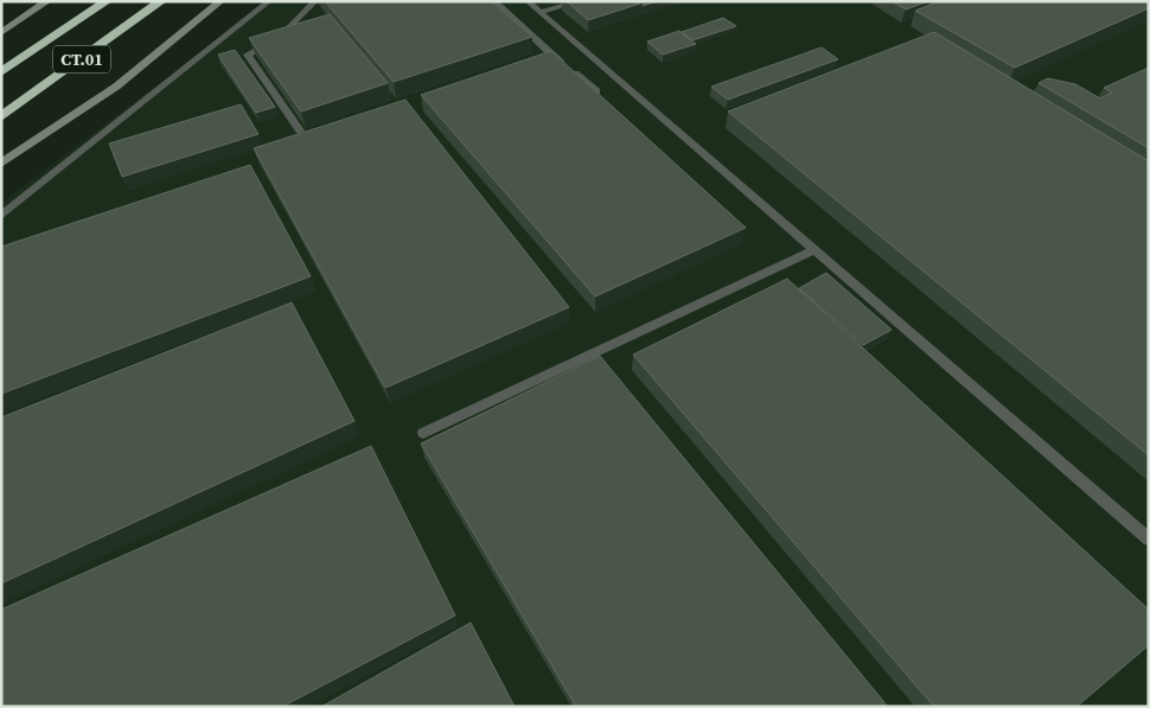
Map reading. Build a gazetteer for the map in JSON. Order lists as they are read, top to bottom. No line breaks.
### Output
{"streets":{"highway":["CT.01"]}}
